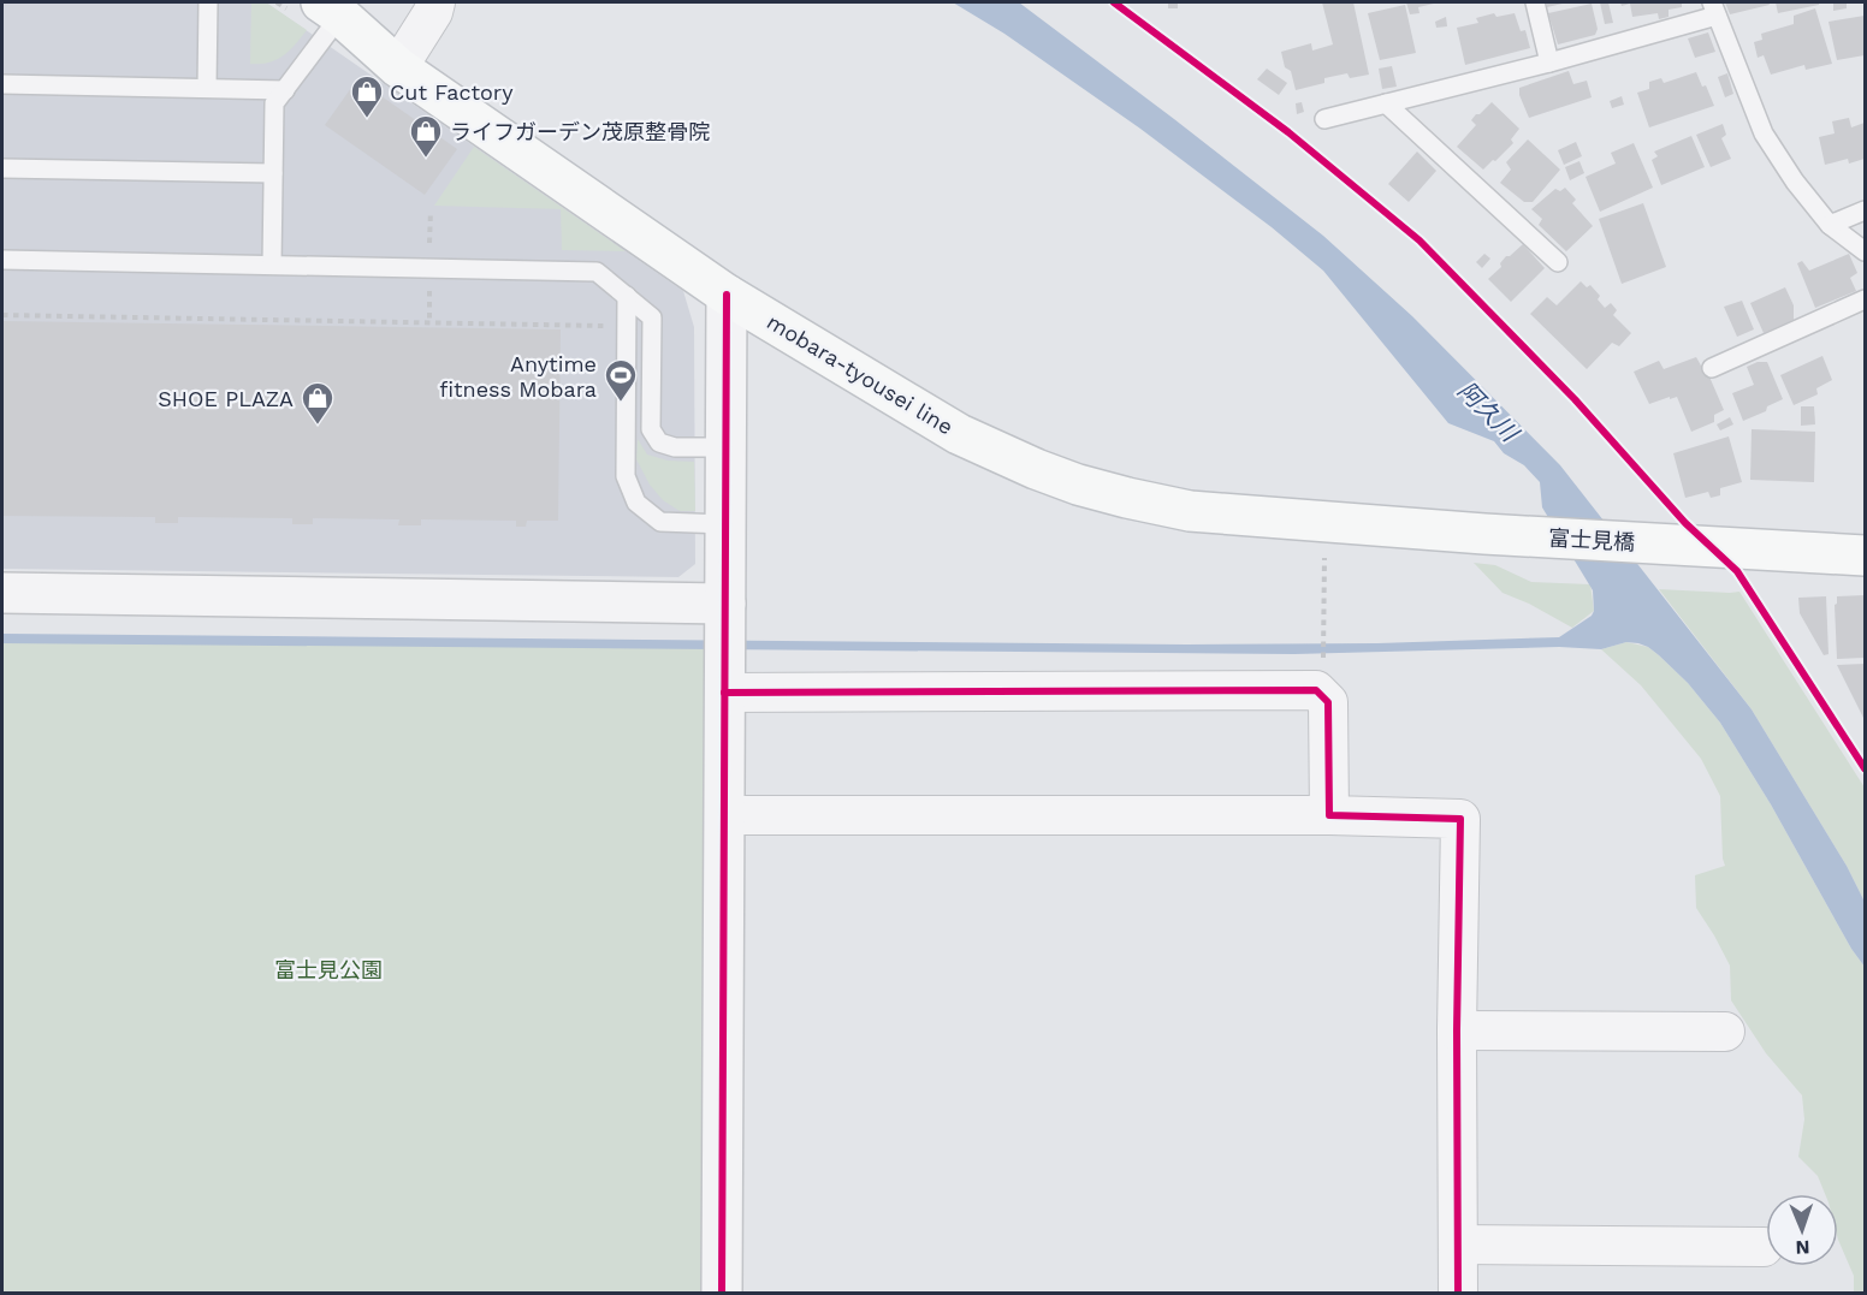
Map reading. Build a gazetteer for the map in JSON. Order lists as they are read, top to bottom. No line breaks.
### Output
{"streets":{"main road":["mobara-tyousei line","富士見橋"]},"crossings":[["mobara-tyousei line","富士見橋"]],"water":["阿久川"],"parks":["富士見公園"],"places":{"shop":["Cut Factory","ライフガーデン茂原整骨院","SHOE PLAZA"],"sports":["Anytime fitness Mobara"]},"north":"bottom"}
